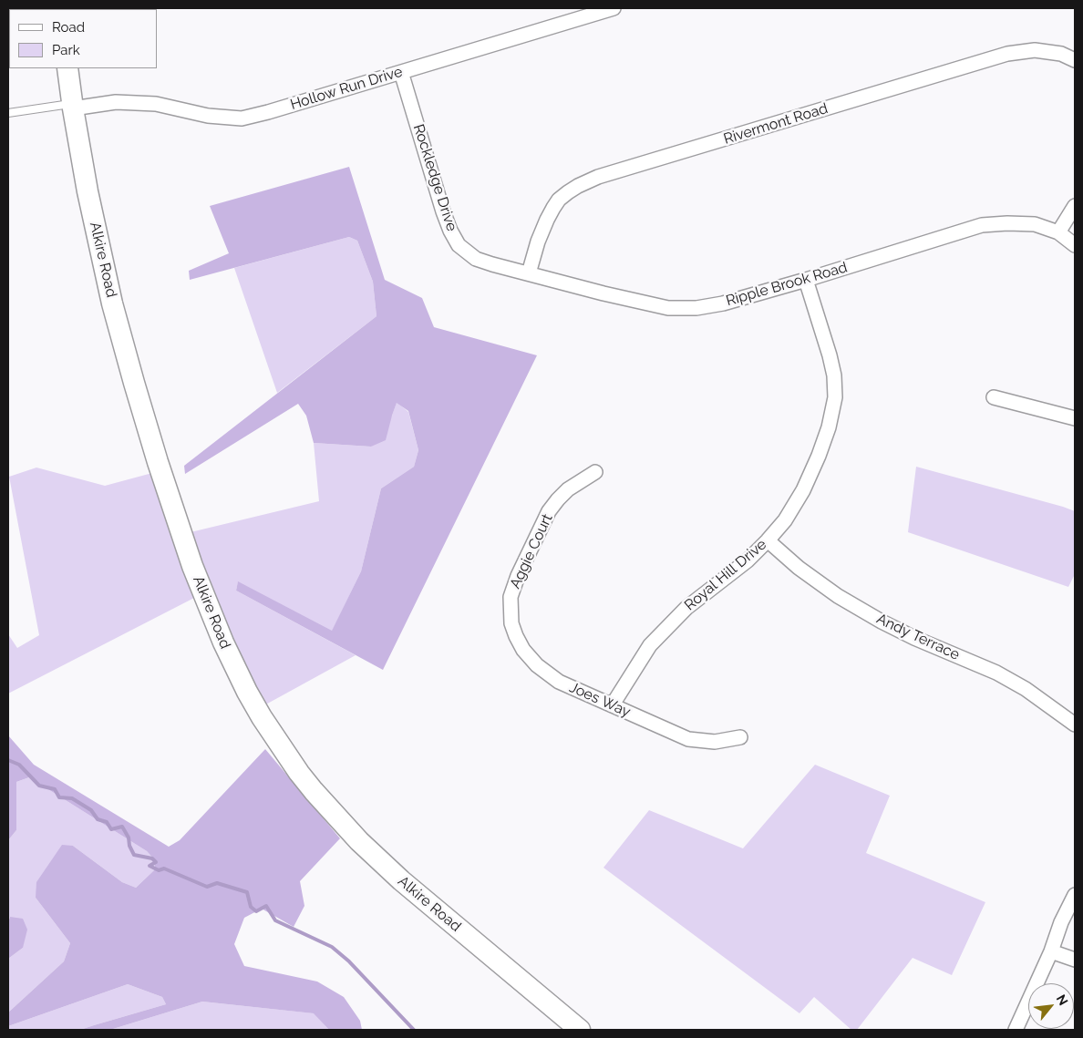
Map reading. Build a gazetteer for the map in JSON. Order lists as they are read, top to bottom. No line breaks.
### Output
{"streets":{"main road":["Alkire Road"],"street":["Hollow Run Drive","Rivermont Road","Rockledge Drive","Ripple Brook Road","Aggie Court","Royal Hill Drive","Andy Terrace","Joes Way"]},"crossings":[["Hollow Run Drive","Rockledge Drive"],["Hollow Run Drive","Alkire Road"],["Rivermont Road","Ripple Brook Road"],["Rockledge Drive","Ripple Brook Road"],["Ripple Brook Road","Royal Hill Drive"],["Aggie Court","Joes Way"],["Royal Hill Drive","Andy Terrace"],["Royal Hill Drive","Joes Way"]],"legend":["Road","Park"],"north":"top right"}
